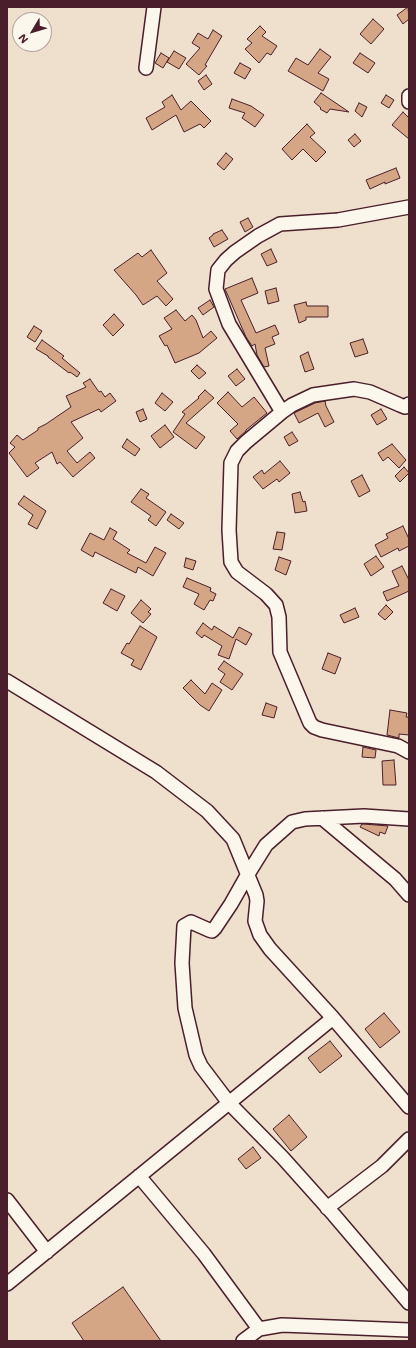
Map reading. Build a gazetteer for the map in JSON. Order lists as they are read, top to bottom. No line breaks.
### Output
{"north":"bottom left"}
